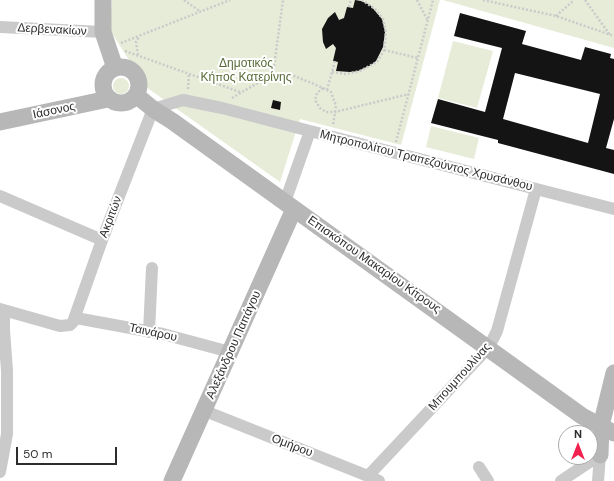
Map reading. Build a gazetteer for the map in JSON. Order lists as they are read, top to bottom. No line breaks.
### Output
{"streets":{"main road":["Ιάσονος","Επισκόπου Μακαρίου Κίτρους","Αλεξάνδρου Παπάγου"],"street":["Δερβενακίων","Μητροπολίτου Τραπεζούντος Χρυσάνθου","Ακριτών","Ταινάρου","Μπουμπουλίνας","Ομήρου"]},"crossings":[["Ιάσονος","Επισκόπου Μακαρίου Κίτρους"],["Μητροπολίτου Τραπεζούντος Χρυσάνθου","Επισκόπου Μακαρίου Κίτρους"],["Μητροπολίτου Τραπεζούντος Χρυσάνθου","Αλεξάνδρου Παπάγου"],["Μητροπολίτου Τραπεζούντος Χρυσάνθου","Μπουμπουλίνας"],["Ακριτών","Επισκόπου Μακαρίου Κίτρους"],["Ακριτών","Ταινάρου"],["Επισκόπου Μακαρίου Κίτρους","Αλεξάνδρου Παπάγου"],["Επισκόπου Μακαρίου Κίτρους","Μπουμπουλίνας"],["Ταινάρου","Αλεξάνδρου Παπάγου"],["Αλεξάνδρου Παπάγου","Ομήρου"],["Μπουμπουλίνας","Ομήρου"]],"parks":["Δημοτικός Κήπος Κατερίνης"],"scale_bar":"50 m","north":"top"}
